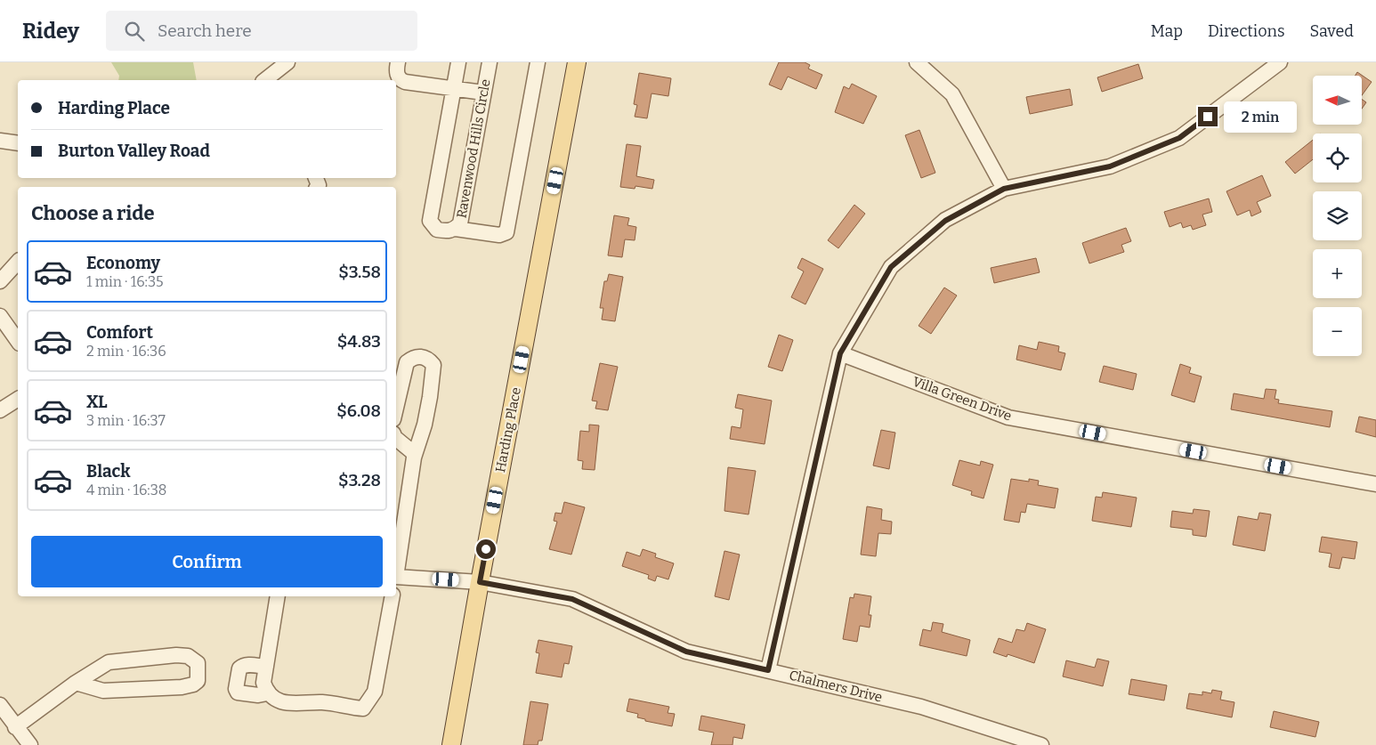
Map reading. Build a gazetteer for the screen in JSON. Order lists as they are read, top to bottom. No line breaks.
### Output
{"streets":{"main road":["Harding Place"],"street":["Ravenwood Hills Circle","Villa Green Drive","Chalmers Drive"]},"crossings":[["Harding Place","Chalmers Drive"]],"north":"left","page":{"header":"Ridey","search":"Search here","nav":["Map","Directions","Saved"],"map_buttons":["+","−"],"banner":["Harding Place","Burton Valley Road"],"bubble":"2 min","heading":"Choose a ride","list":[{"name":"Economy","note":"1 min · 16:35","value":"$3.58"},{"name":"Comfort","note":"2 min · 16:36","value":"$4.83"},{"name":"XL","note":"3 min · 16:37","value":"$6.08"},{"name":"Black","note":"4 min · 16:38","value":"$3.28"}],"buttons":"Confirm"}}
